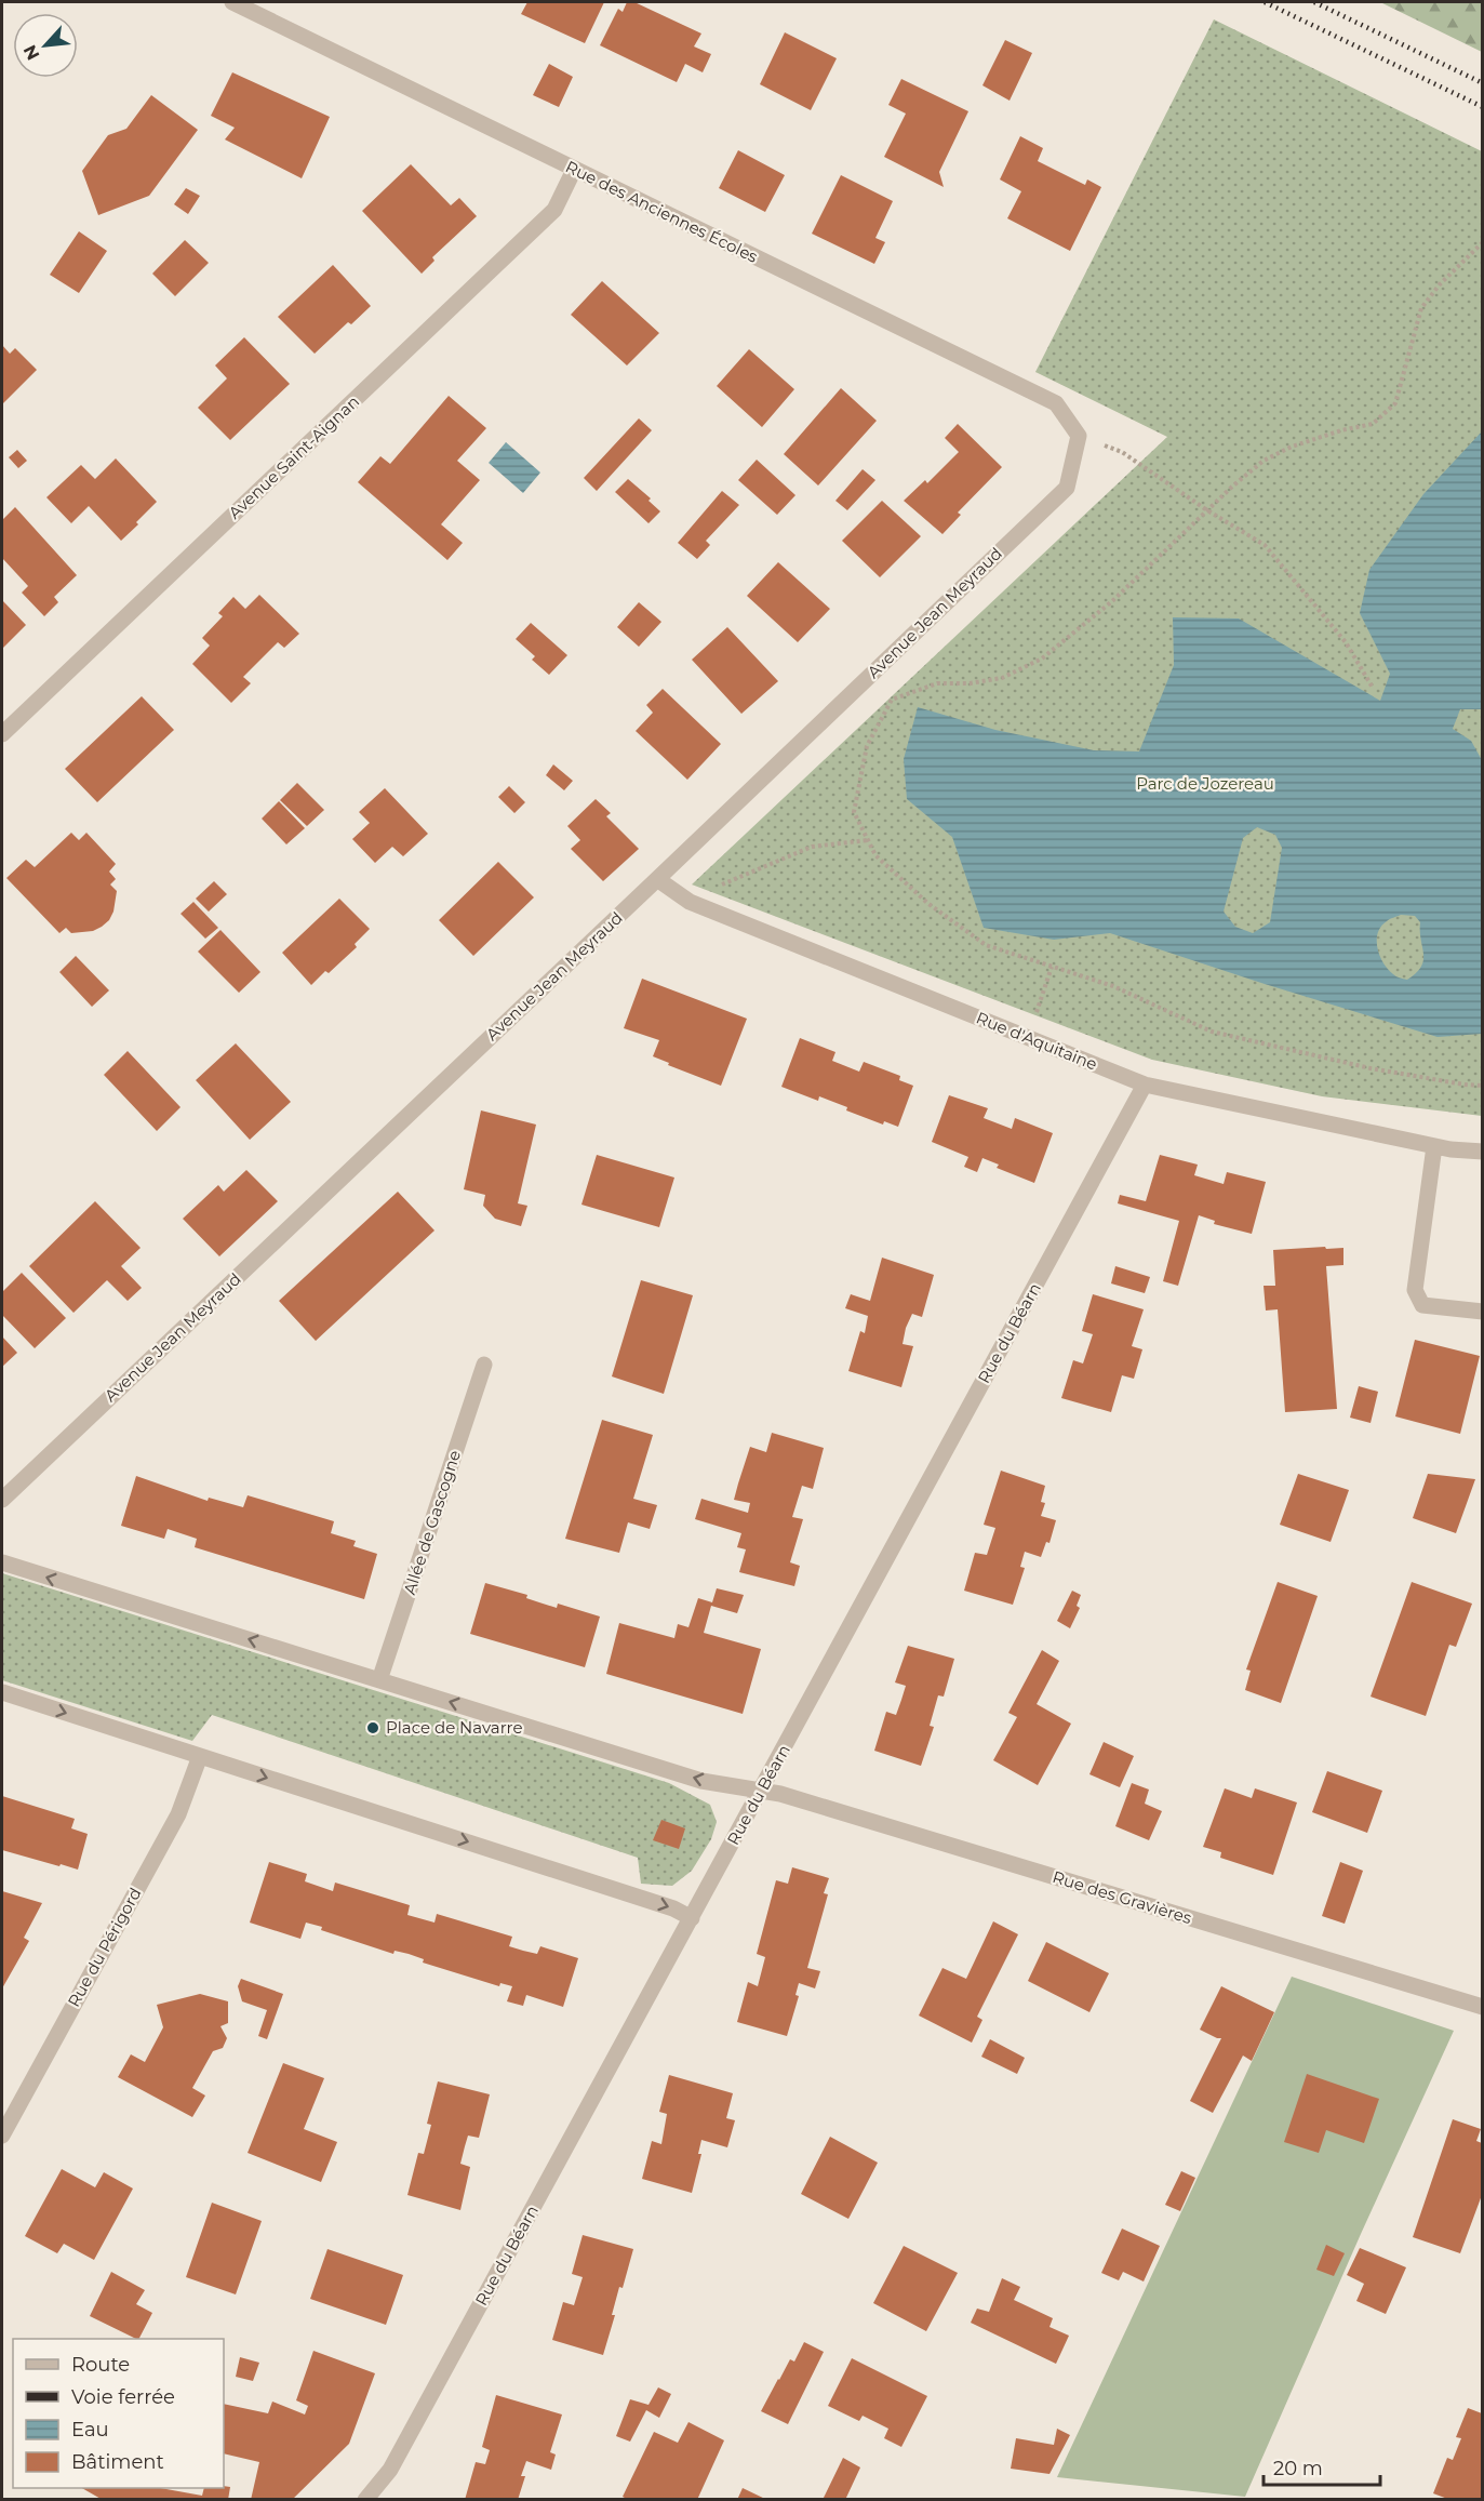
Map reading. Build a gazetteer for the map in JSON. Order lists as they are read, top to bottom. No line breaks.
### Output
{"streets":{"street":["Rue des Anciennes Écoles","Avenue Saint-Aignan","Avenue Jean Meyraud","Rue d'Aquitaine","Rue du Béarn","Allée de Gascogne","Rue des Gravières","Rue du Périgord"]},"crossings":[["Rue des Anciennes Écoles","Avenue Saint-Aignan"],["Rue des Anciennes Écoles","Avenue Jean Meyraud"],["Avenue Jean Meyraud","Rue d'Aquitaine"],["Rue d'Aquitaine","Rue du Béarn"],["Rue du Béarn","Rue des Gravières"]],"parks":["Parc de Jozereau"],"places":["Place de Navarre"],"legend":["Route","Voie ferrée","Eau","Bâtiment"],"scale_bar":"20 m","north":"bottom left"}
